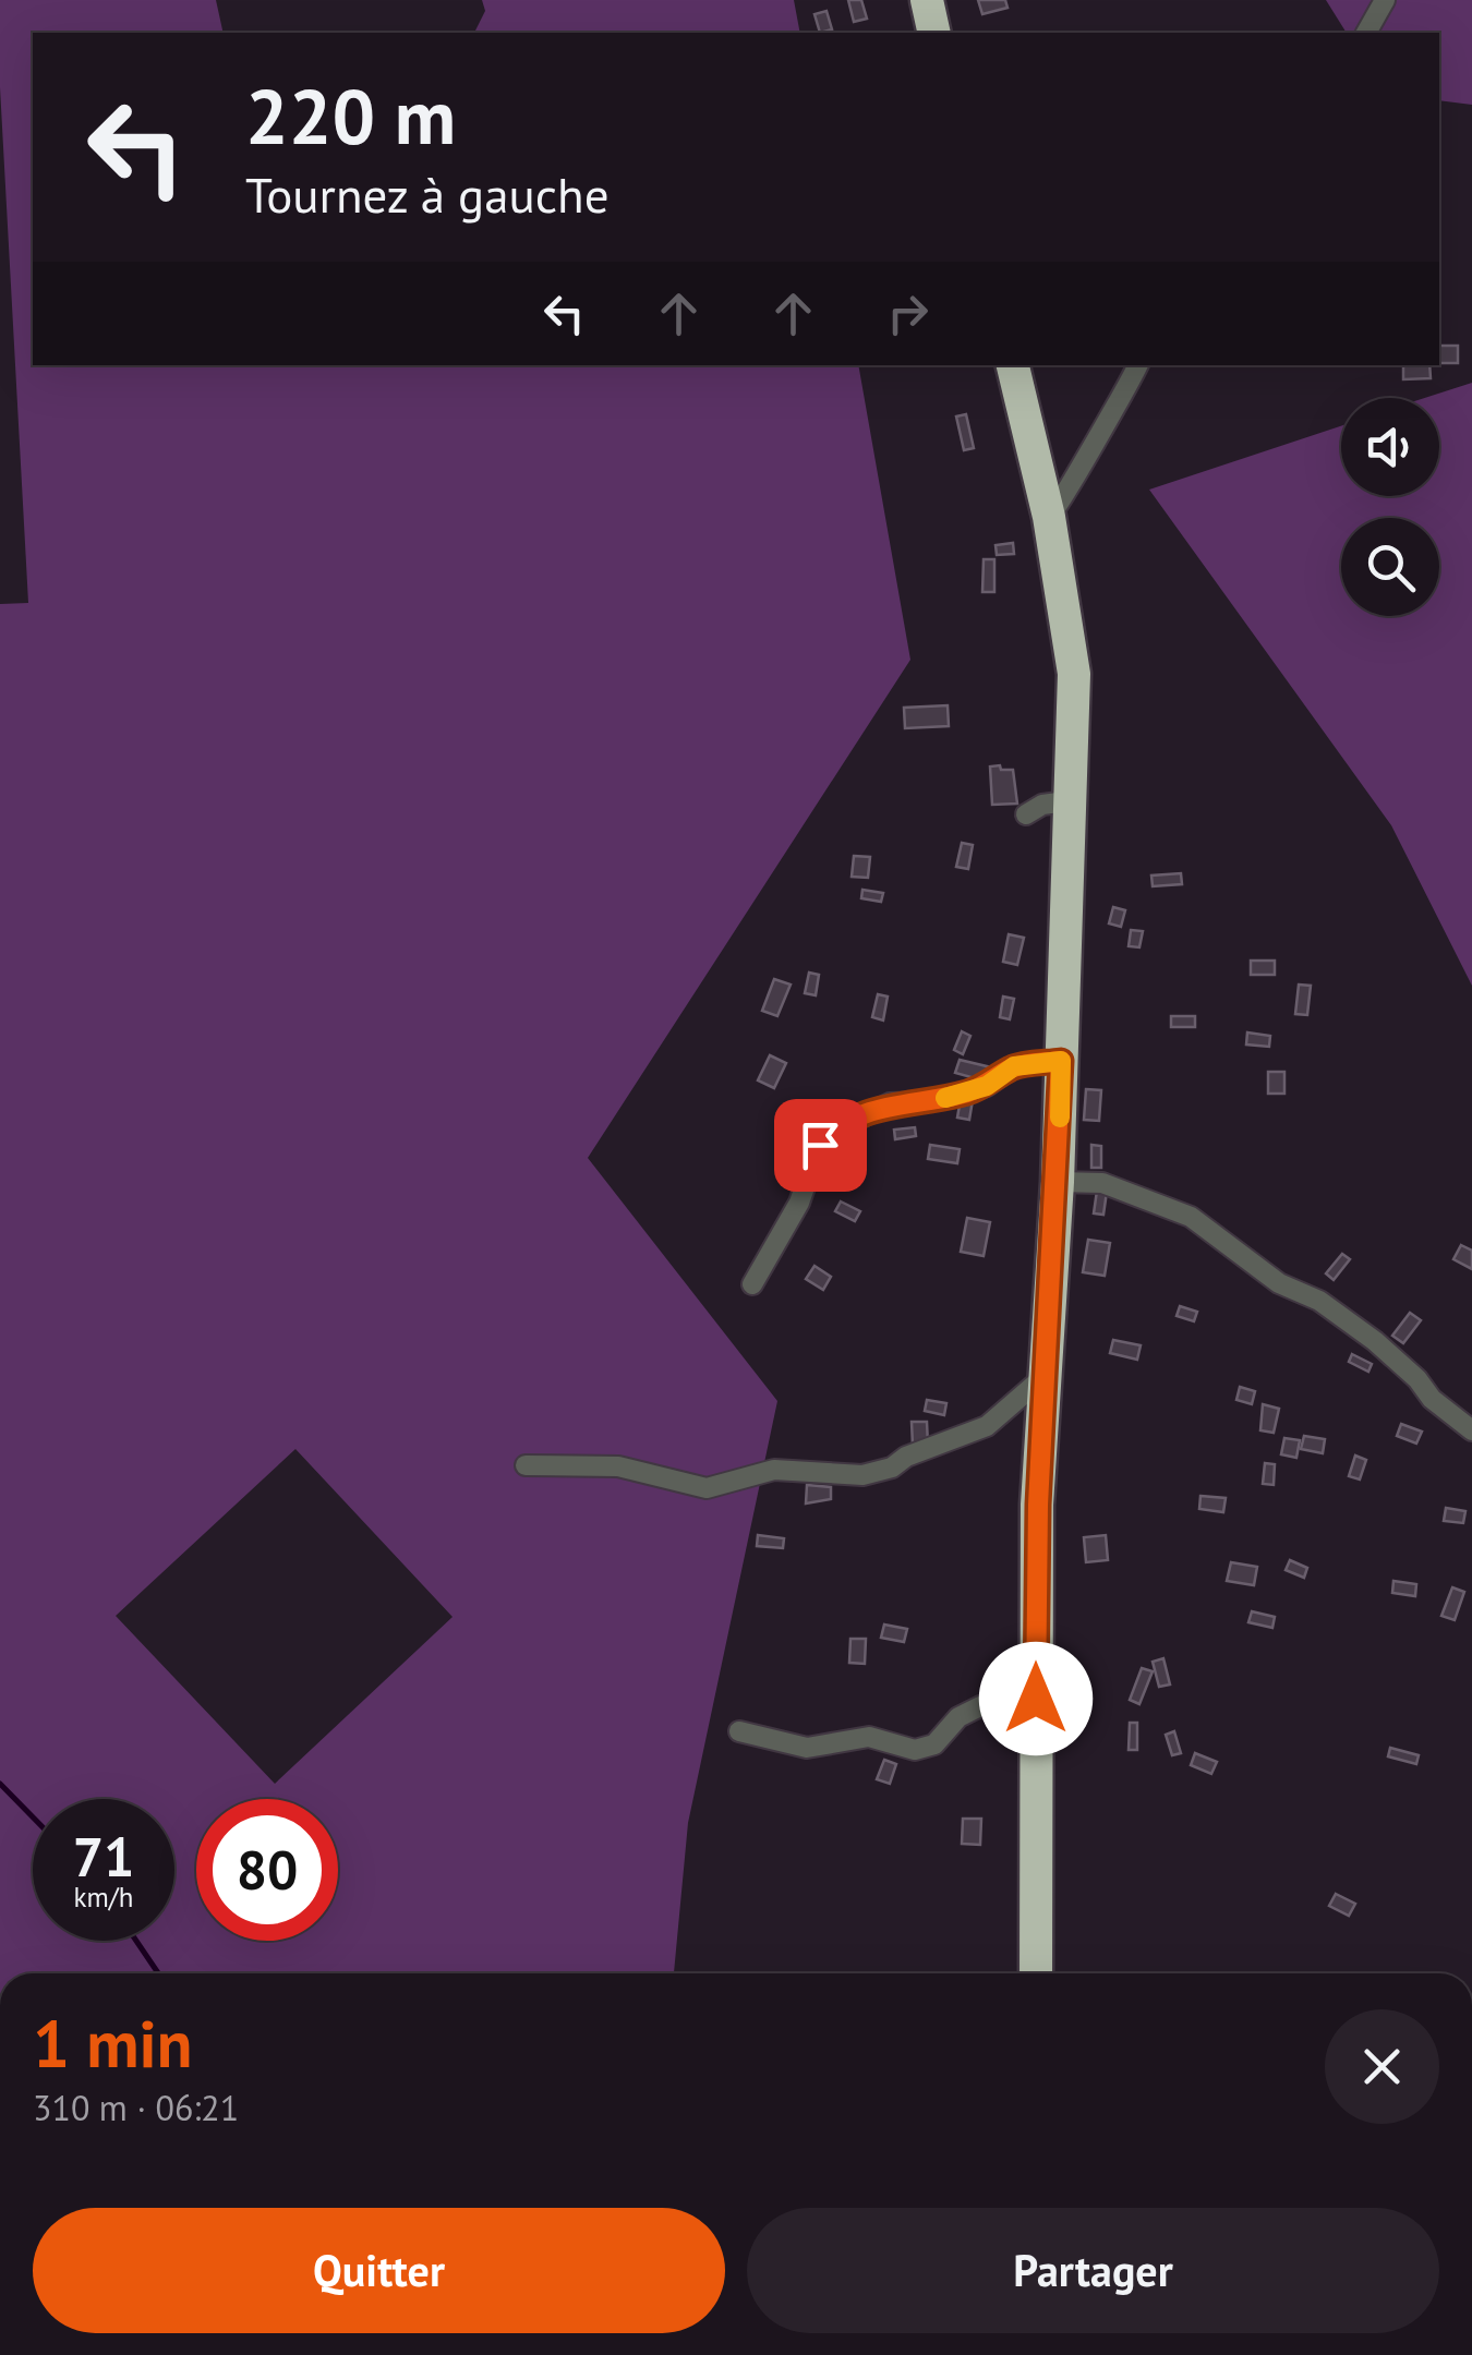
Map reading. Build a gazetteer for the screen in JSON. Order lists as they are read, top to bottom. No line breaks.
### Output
{"page":{"turn":["220 m","Tournez à gauche"],"speed":"71 km/h","limit":"80","heading":["1 min","310 m · 06:21"],"buttons":["Quitter","Partager"]}}
